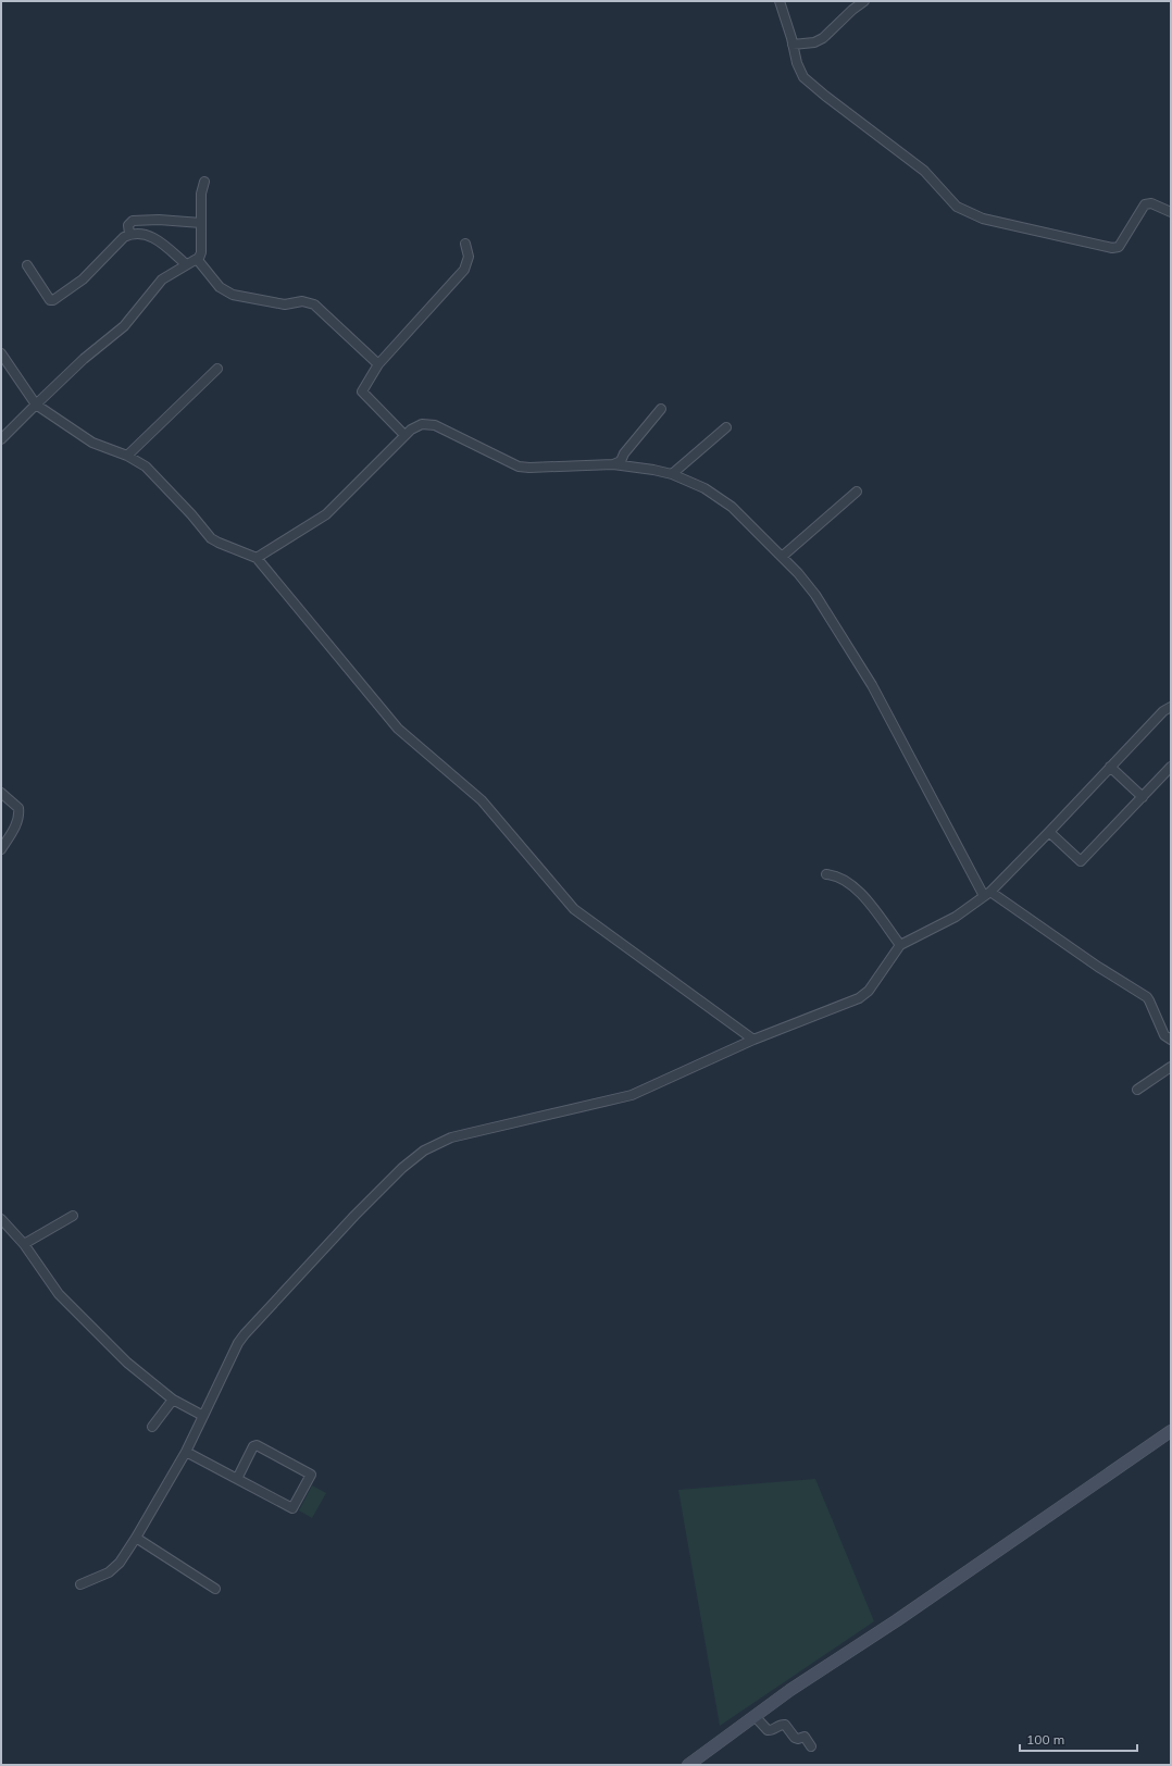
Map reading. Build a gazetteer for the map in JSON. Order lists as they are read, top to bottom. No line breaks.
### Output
{"scale_bar":"100 m"}
